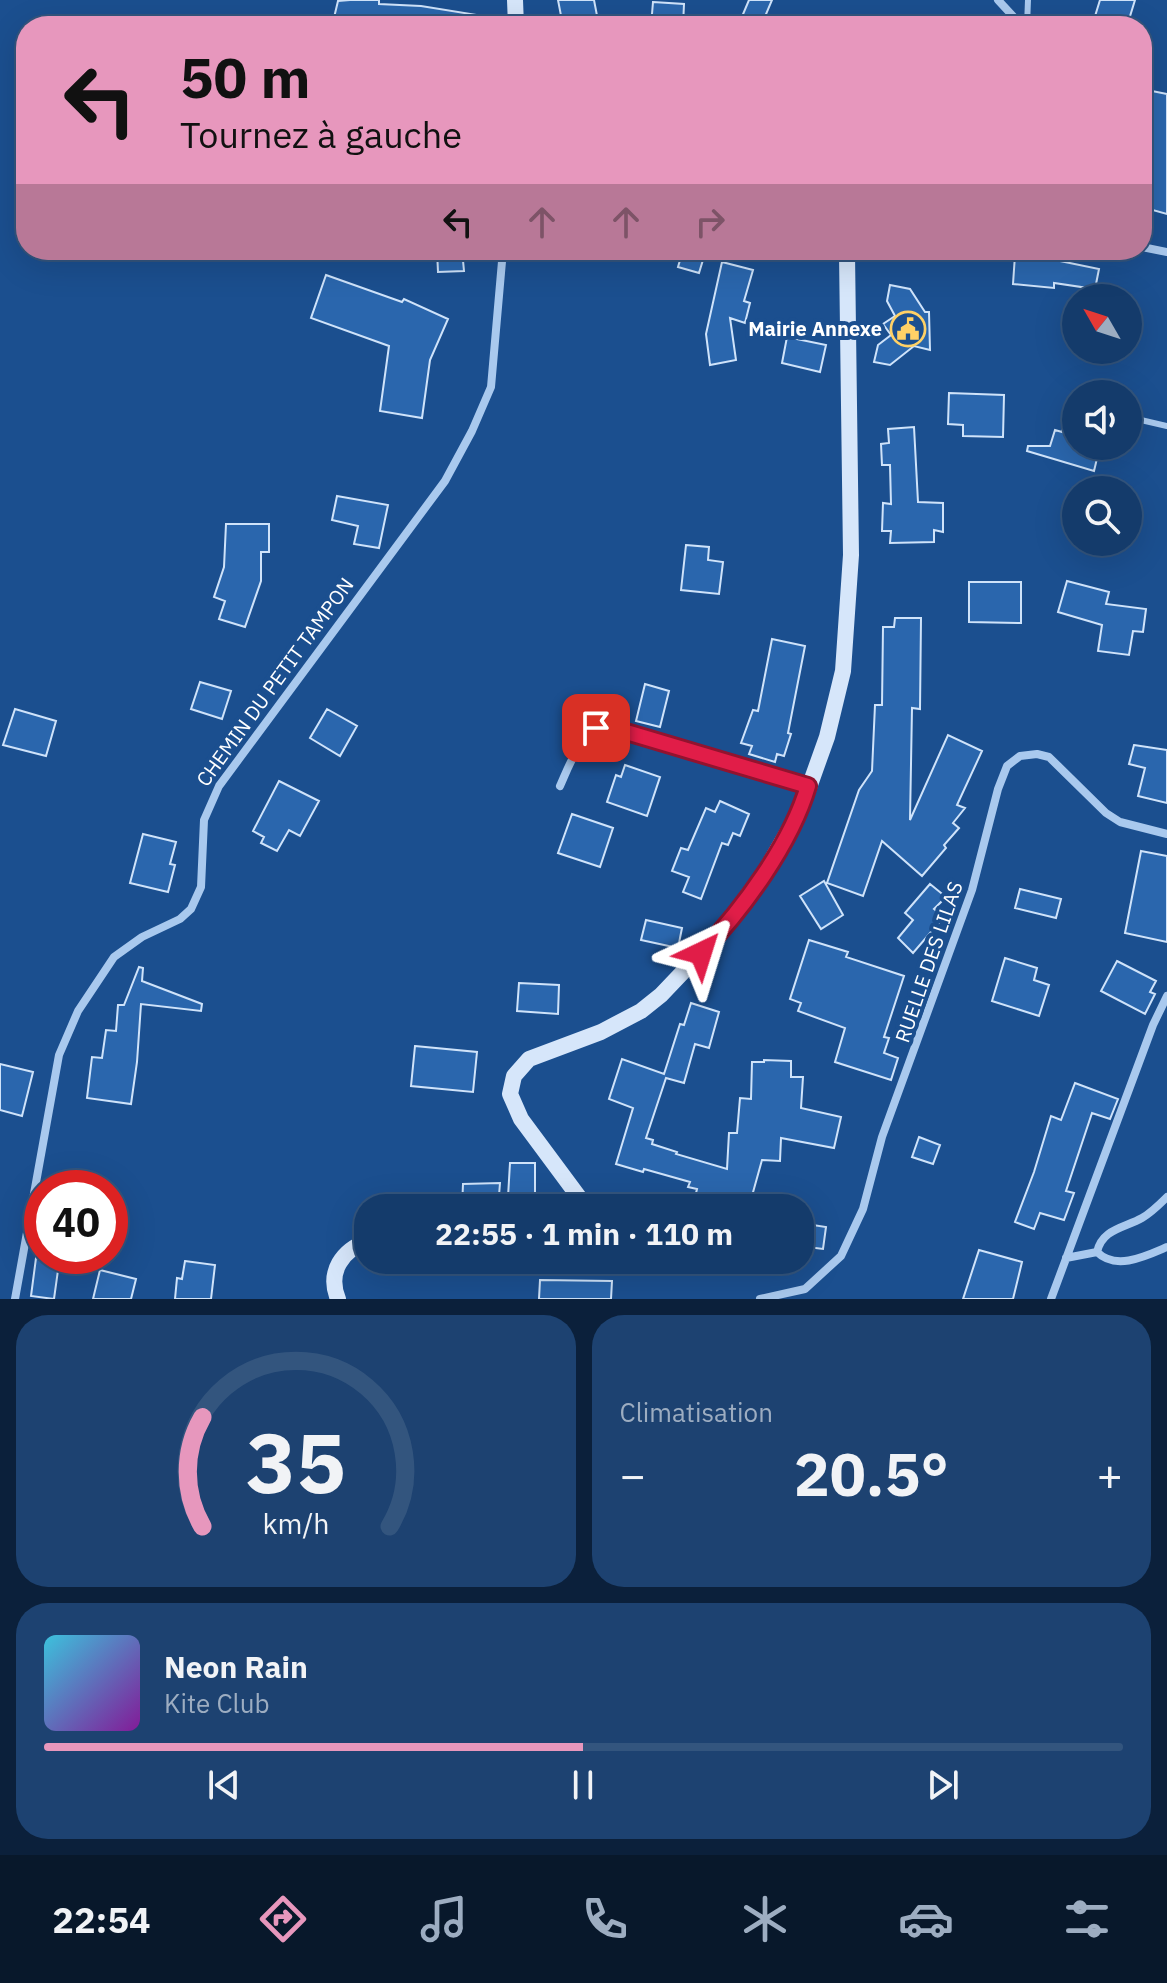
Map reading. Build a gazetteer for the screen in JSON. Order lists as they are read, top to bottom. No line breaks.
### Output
{"streets":{"street":["CHEMIN DU PETIT TAMPON","RUELLE DES LILAS"]},"places":{"public building":["Mairie Annexe"]},"north":"top left","page":{"turn":["50 m","Tournez à gauche"],"limit":"40","trip":"22:55 · 1 min · 110 m","tile":"Climatisation","heat":["−","20.5°","+"],"song":["Neon Rain","Kite Club"],"tabs":"22:54","gauge":["35","km/h"]}}
